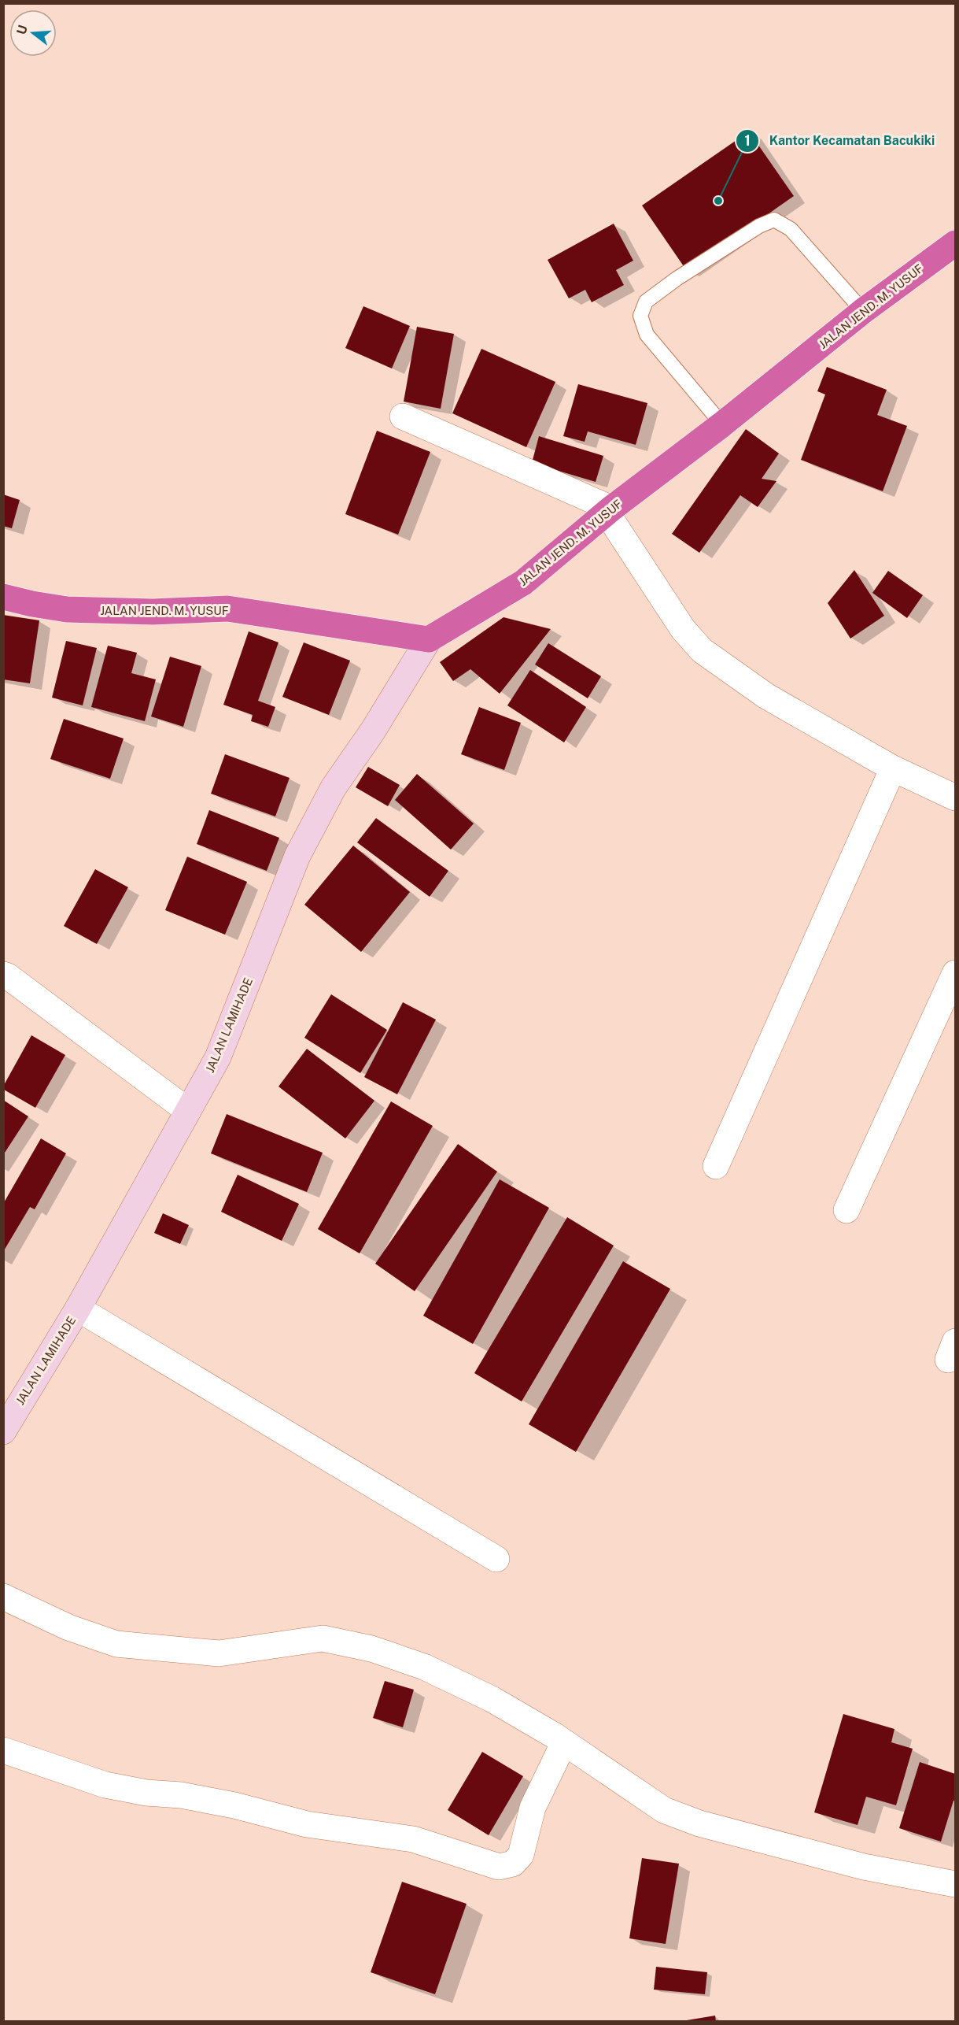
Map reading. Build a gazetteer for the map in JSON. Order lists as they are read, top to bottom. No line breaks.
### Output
{"streets":{"highway":["JALAN JEND. M. YUSUF"],"street":["JALAN LAMIHADE"]},"crossings":[["JALAN JEND. M. YUSUF","JALAN LAMIHADE"]],"places":["Kantor Kecamatan Bacukiki"],"north":"left"}
